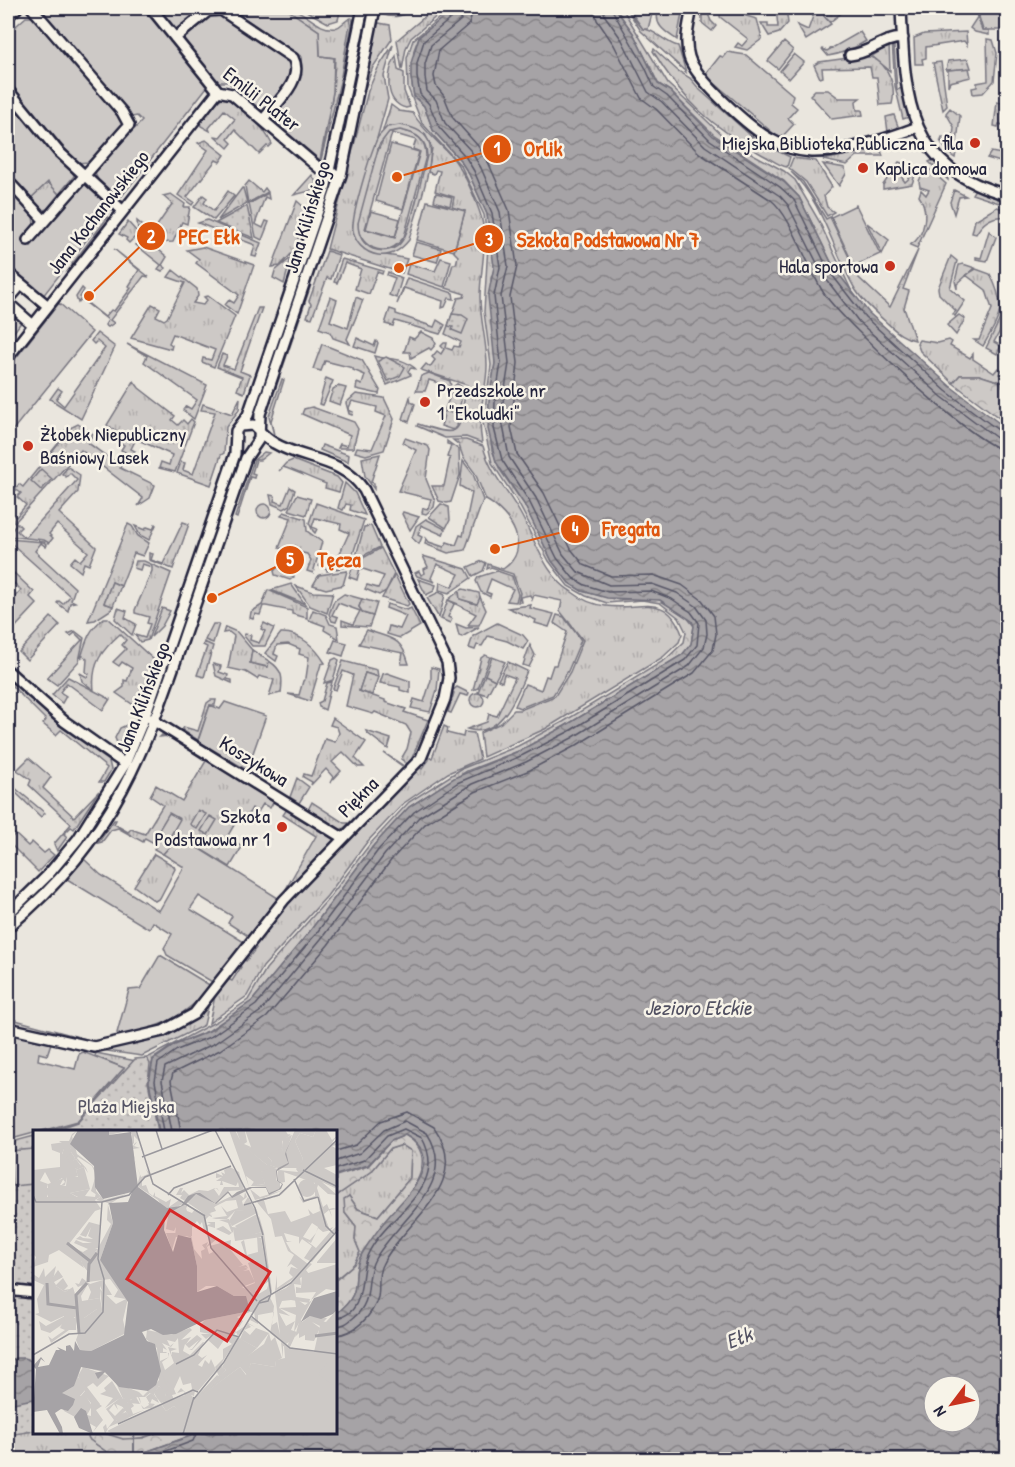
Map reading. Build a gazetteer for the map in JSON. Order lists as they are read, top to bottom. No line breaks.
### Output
{"streets":{"street":["Emilii Plater","Jana Kochanowskiego","Jana Kilińskiego","Koszykowa","Piękna"]},"crossings":[["Emilii Plater","Jana Kochanowskiego"],["Emilii Plater","Jana Kilińskiego"],["Jana Kilińskiego","Koszykowa"],["Jana Kilińskiego","Piękna"],["Koszykowa","Piękna"]],"water":["Jezioro Ełckie","Ełk"],"parks":["Plaża Miejska"],"places":["Miejska Biblioteka Publiczna - fila","Kaplica domowa","Orlik","Hala sportowa","Szkoła Podstawowa Nr 7","PEC Ełk","Przedszkole nr 1 \"Ekoludki\"","Żłobek Niepubliczny Baśniowy Lasek","Fregata","Tęcza","Szkoła Podstawowa nr 1"],"north":"bottom left"}
